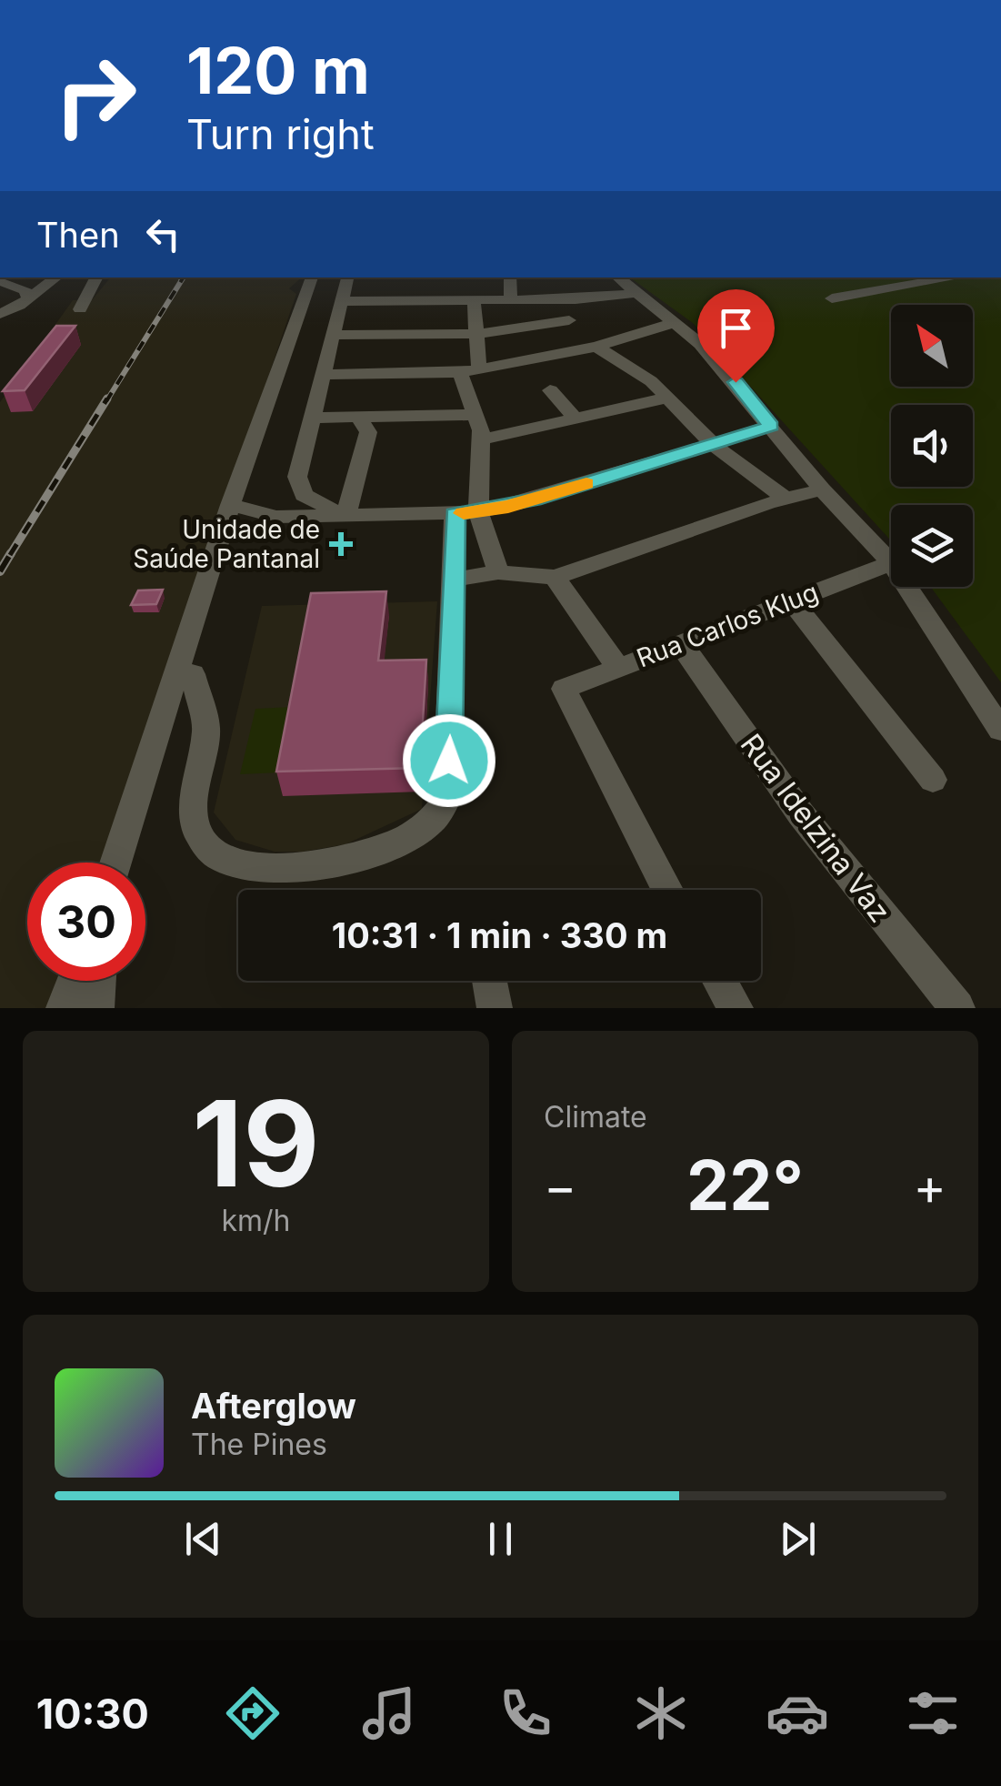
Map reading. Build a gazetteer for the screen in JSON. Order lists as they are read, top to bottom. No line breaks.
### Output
{"streets":{"street":["Rua Carlos Klug","Rua Idelzina Vaz"]},"crossings":[["Rua Carlos Klug","Rua Idelzina Vaz"]],"places":{"health":["Unidade de Saúde Pantanal"]},"north":"top left","page":{"turn":["120 m","Turn right"],"then":"Then","limit":"30","trip":"10:31 · 1 min · 330 m","tile":[["19","km/h"],"Climate"],"heat":["−","22°","+"],"song":["Afterglow","The Pines"],"tabs":"10:30"}}
